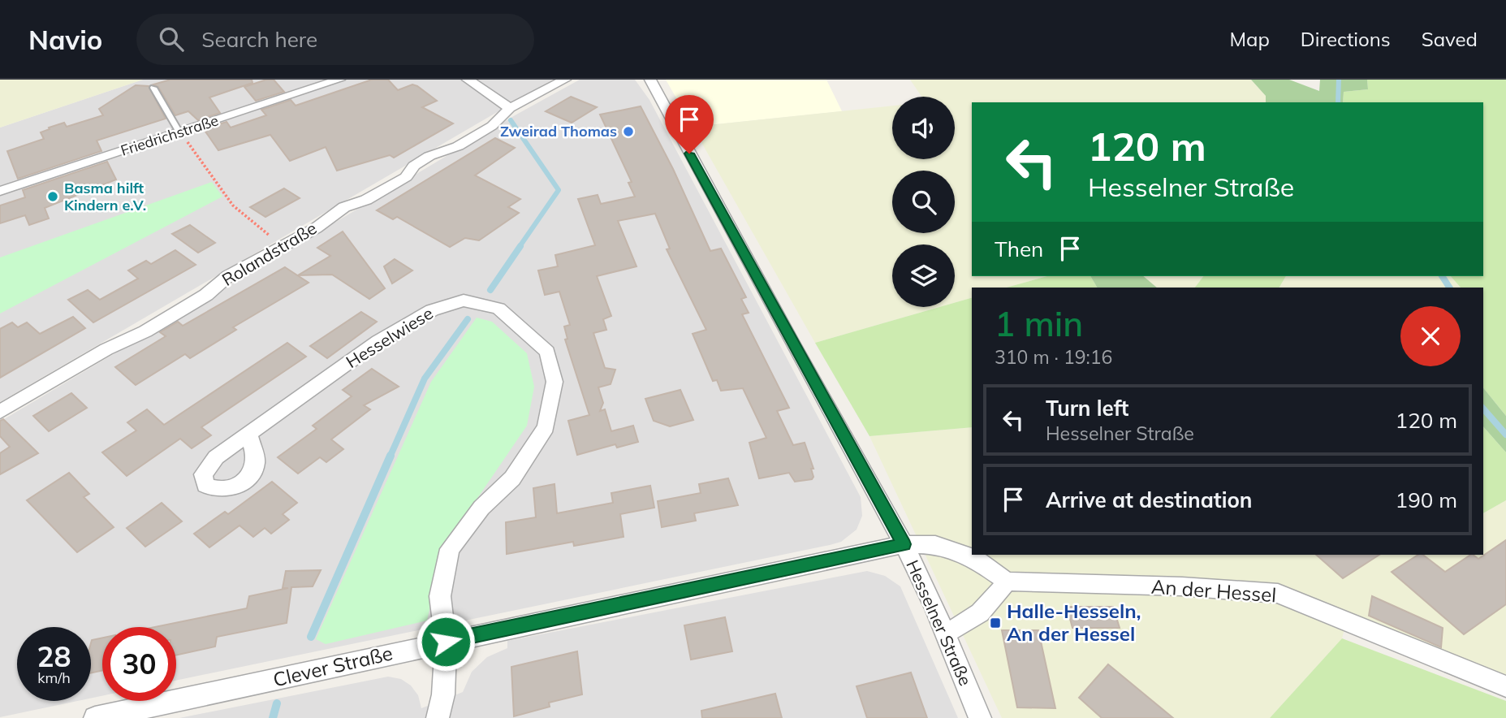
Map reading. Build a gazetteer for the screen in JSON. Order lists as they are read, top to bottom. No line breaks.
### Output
{"streets":{"street":["Friedrichstraße","Rolandstraße","Hesselwiese","An der Hessel","Hesselner Straße","Clever Straße"]},"crossings":[["Hesselwiese","Clever Straße"],["Hesselner Straße","Clever Straße"]],"places":{"other":["Zweirad Thomas","Basma hilft Kindern e.V."],"transit":["Halle-Hesseln, An der Hessel"]},"page":{"header":"Navio","search":"Search here","nav":["Map","Directions","Saved"],"turn":["120 m","Hesselner Straße"],"then":"Then","heading":["1 min","310 m · 19:16"],"list":[{"name":"Turn left","note":"Hesselner Straße","value":"120 m"},{"name":"Arrive at destination","value":"190 m"}],"speed":"28 km/h","limit":"30"}}
